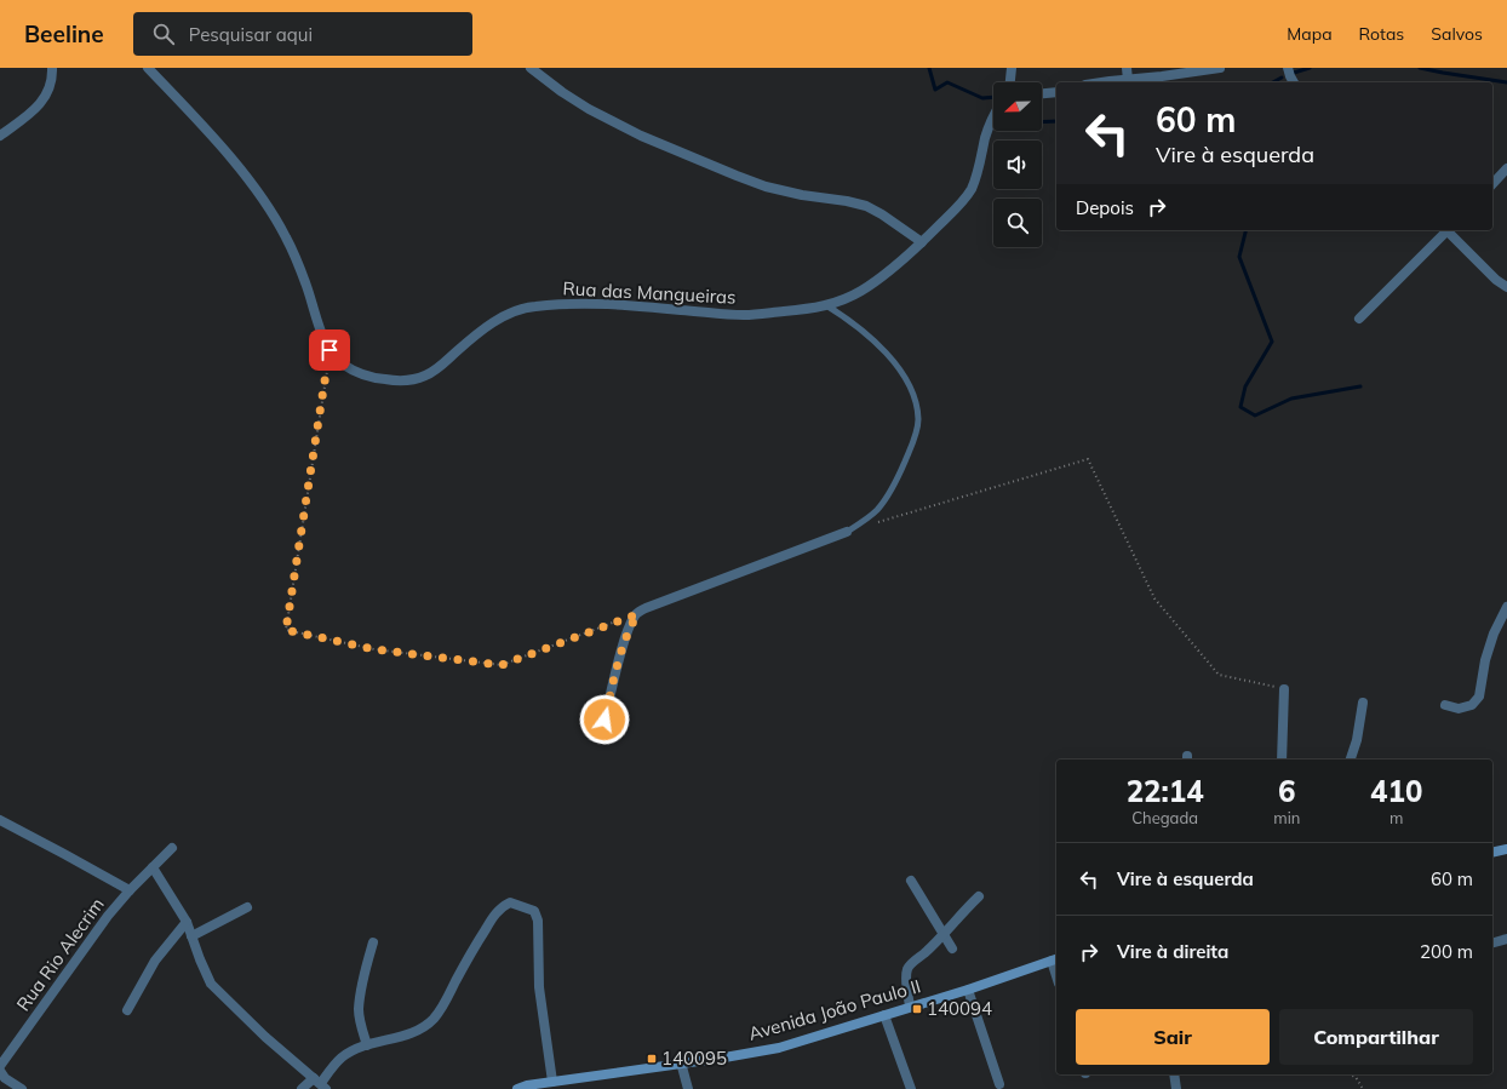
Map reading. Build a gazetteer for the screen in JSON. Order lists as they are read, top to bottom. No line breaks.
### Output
{"streets":{"main road":["Avenida João Paulo II"],"street":["Rua das Mangueiras","Rua Rio Alecrim"]},"places":{"transit":["140094","140095"]},"north":"left","page":{"header":"Beeline","search":"Pesquisar aqui","nav":["Mapa","Rotas","Salvos"],"turn":["60 m","Vire à esquerda"],"then":"Depois","eta":["22:14","Chegada","6","min","410","m"],"list":[{"name":"Vire à esquerda","value":"60 m"},{"name":"Vire à direita","value":"200 m"}],"buttons":["Sair","Compartilhar"]}}
